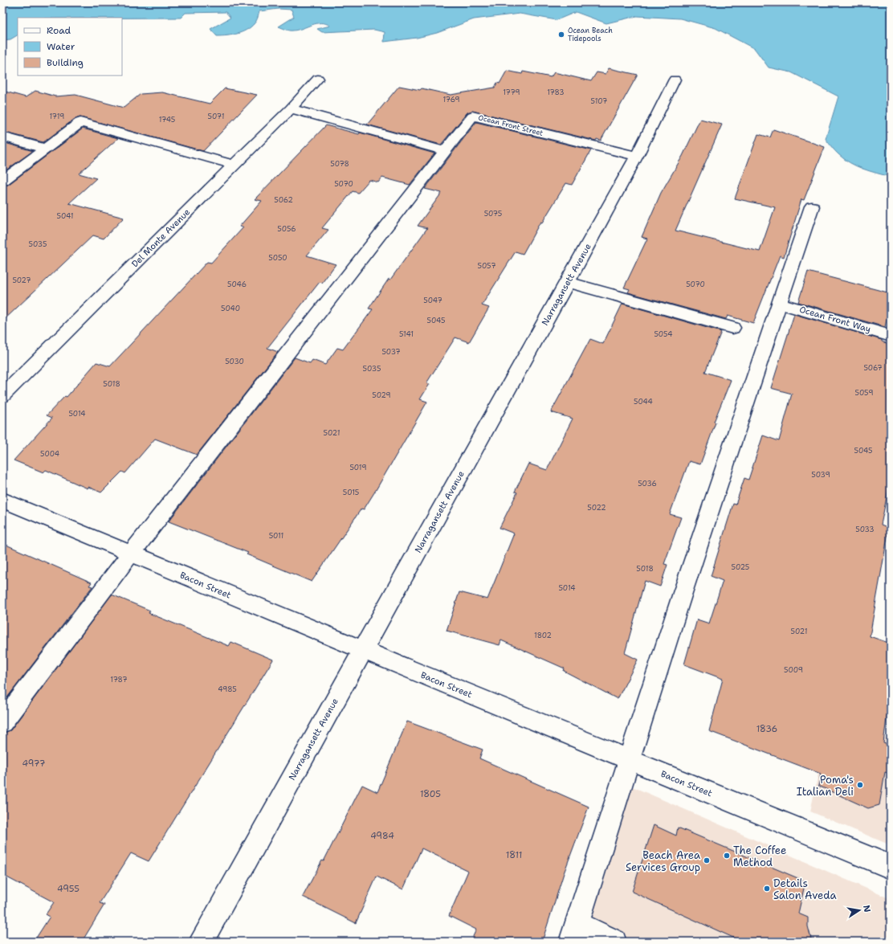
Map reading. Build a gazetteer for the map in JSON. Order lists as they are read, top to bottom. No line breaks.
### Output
{"streets":{"street":["Ocean Front Street","Del Monte Avenue","Narragansett Avenue","Ocean Front Way","Bacon Street"]},"crossings":[["Ocean Front Street","Narragansett Avenue"],["Narragansett Avenue","Bacon Street"]],"places":["Ocean Beach Tidepools","Poma's Italian Deli","The Coffee Method","Beach Area Services Group","Details Salon Aveda"],"house_numbers":["1779","1783","1769","5107","1719","5071","1745","5078","5070","5062","5075","5041","5056","5035","5050","5057","5027","5046","5070","5047","5040","5045","5141","5054","5037","5030","5067","5035","5018","5059","5029","5044","5014","5021","5045","5004","5019","5039","5036","5015","5022","5033","5011","5025","5018","5014","5021","1802","5009","1787","4985","1836","4977","1805","4984","1811","4955"],"legend":["Road","Water","Building"],"north":"right"}
